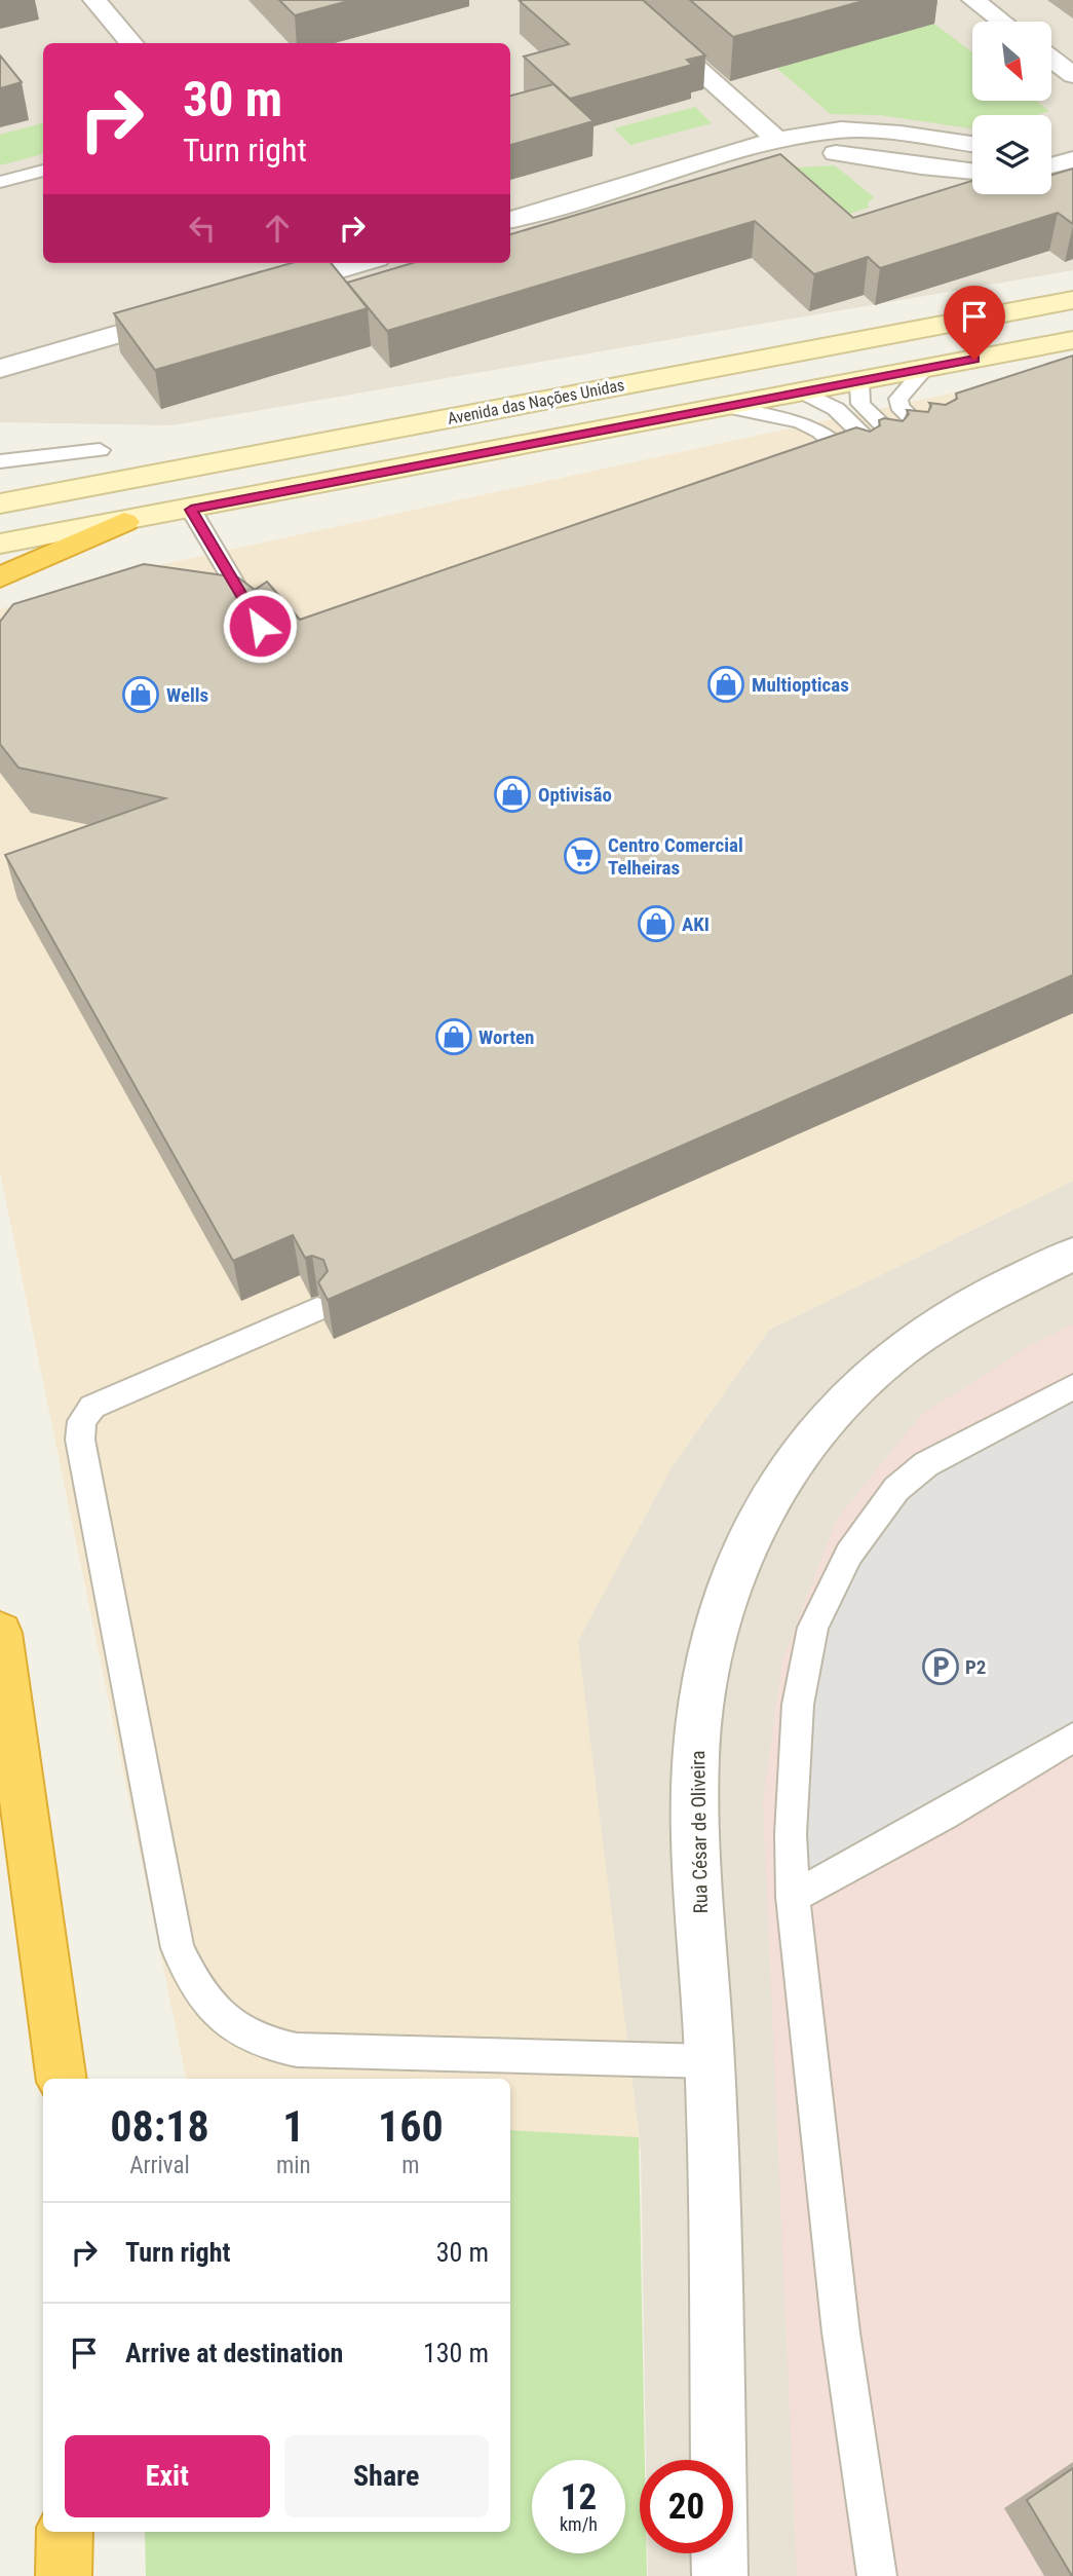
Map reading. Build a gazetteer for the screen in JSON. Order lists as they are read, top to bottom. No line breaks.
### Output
{"streets":{"main road":["Avenida das Nações Unidas"],"street":["Rua César de Oliveira"]},"places":{"shop":["Multiopticas","Wells","Optivisão","AKI","Worten"],"supermarket":["Centro Comercial Telheiras"],"parking":["P2"]},"north":"bottom right","page":{"turn":["30 m","Turn right"],"eta":["08:18","Arrival","1","min","160","m"],"list":[{"name":"Turn right","value":"30 m"},{"name":"Arrive at destination","value":"130 m"}],"buttons":["Exit","Share"],"speed":"12 km/h","limit":"20"}}
